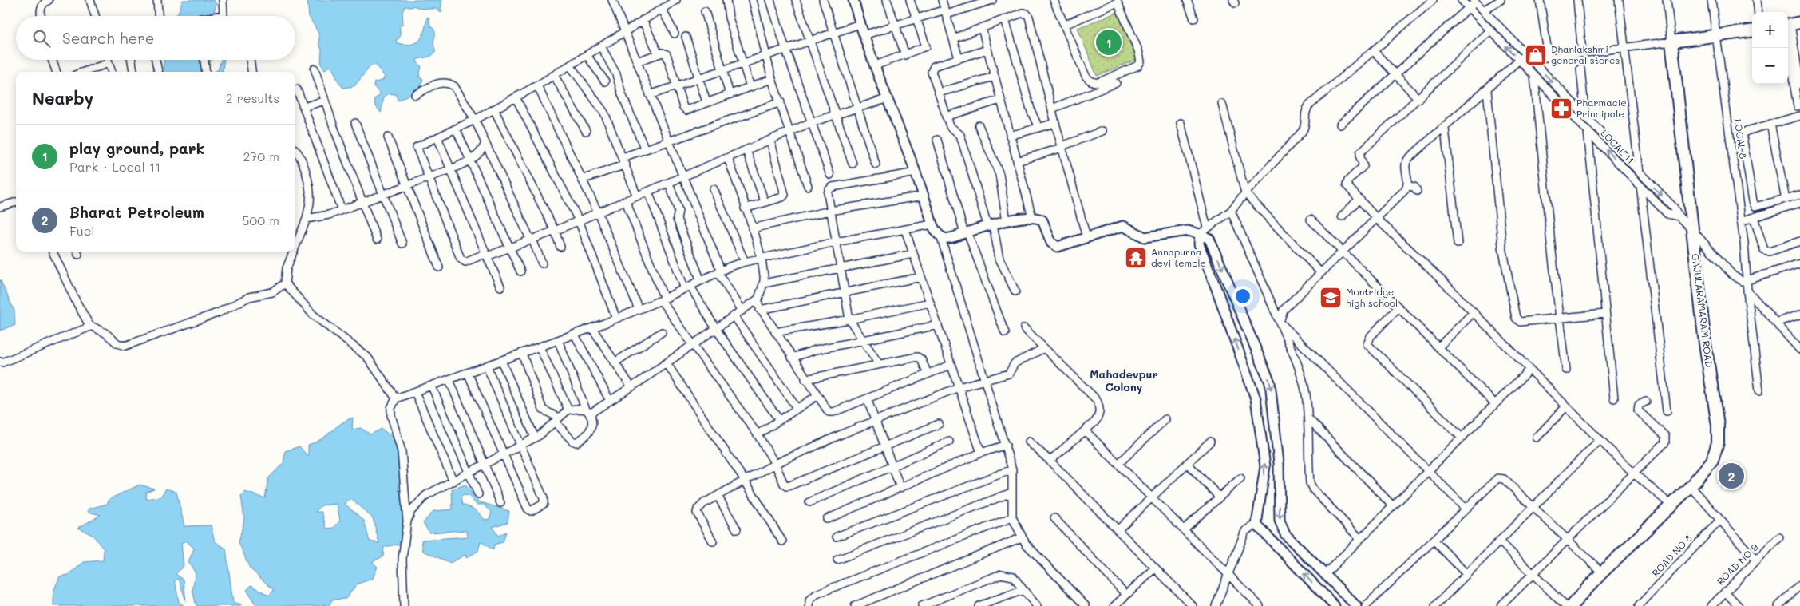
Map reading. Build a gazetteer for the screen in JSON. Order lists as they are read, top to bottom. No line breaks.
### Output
{"streets":{"main road":["GAJULARAMARAM ROAD"],"street":["LOCAL 8","LOCAL 11","ROAD NO 8","ROAD NO 9"]},"crossings":[["LOCAL 8","LOCAL 11"],["LOCAL 11","GAJULARAMARAM ROAD"]],"districts":["Mahadevpur Colony"],"places":{"shop":["Dhanlakshmi general stores"],"pharmacy":["Pharmacie Principale"],"temple":["Annapurna devi temple"],"school or university":["Montridge high school"]},"page":{"map_buttons":["+","−"],"search":"Search here","pins":["1","2"],"heading":["Nearby","2 results"],"list":[{"mark":"1","name":"play ground, park","note":"Park · Local 11","value":"270 m"},{"mark":"2","name":"Bharat Petroleum","note":"Fuel","value":"500 m"}]}}
